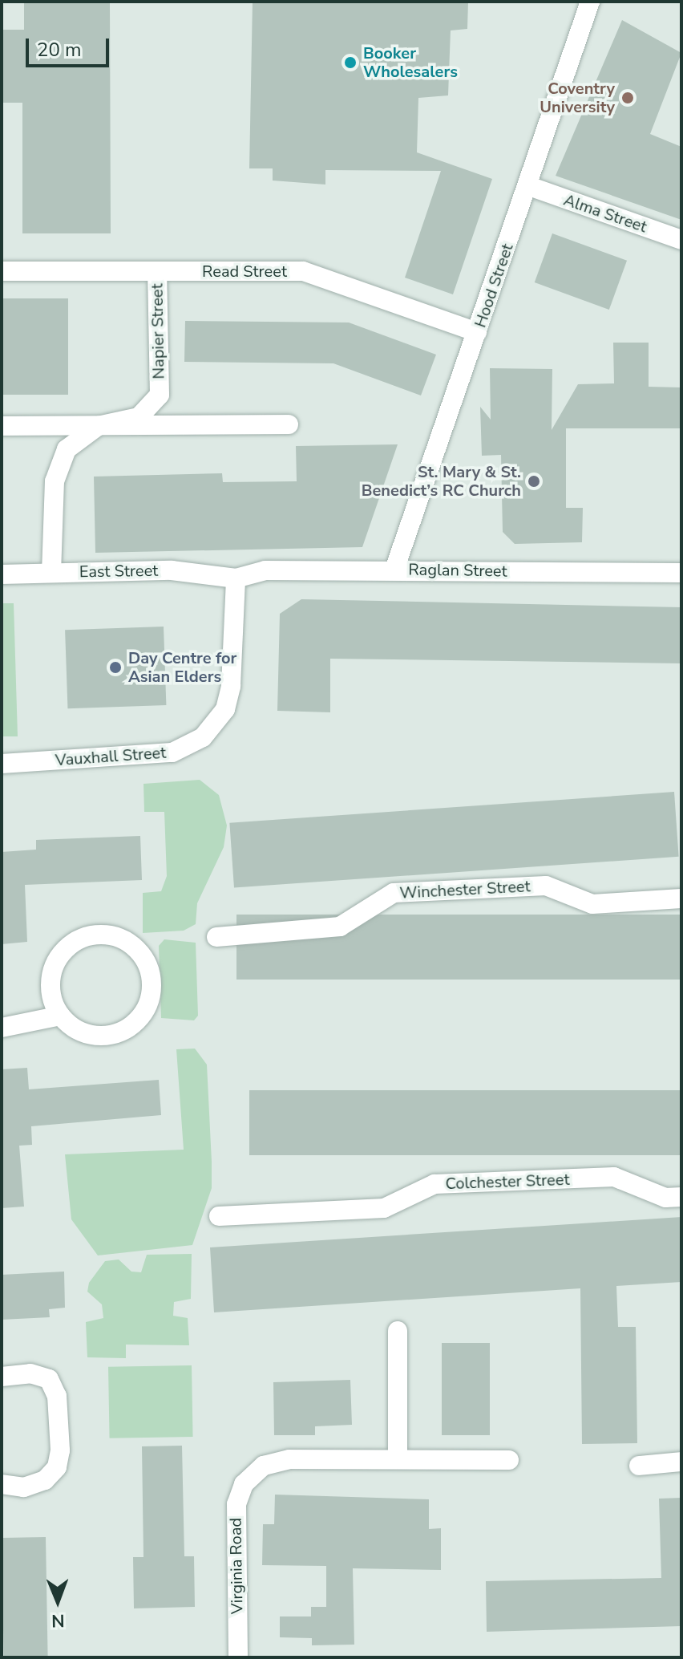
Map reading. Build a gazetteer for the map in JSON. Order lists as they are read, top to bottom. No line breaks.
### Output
{"streets":{"street":["Alma Street","Read Street","Hood Street","Napier Street","Raglan Street","East Street","Vauxhall Street","Winchester Street","Colchester Street","Virginia Road"]},"crossings":[["Alma Street","Hood Street"],["Read Street","Hood Street"],["Read Street","Napier Street"],["Hood Street","Raglan Street"],["Napier Street","East Street"],["Raglan Street","East Street"],["Raglan Street","Vauxhall Street"],["East Street","Vauxhall Street"]],"places":["Booker Wholesalers","Coventry University","St. Mary & St. Benedict’s RC Church","Day Centre for Asian Elders"],"scale_bar":"20 m","north":"bottom"}
